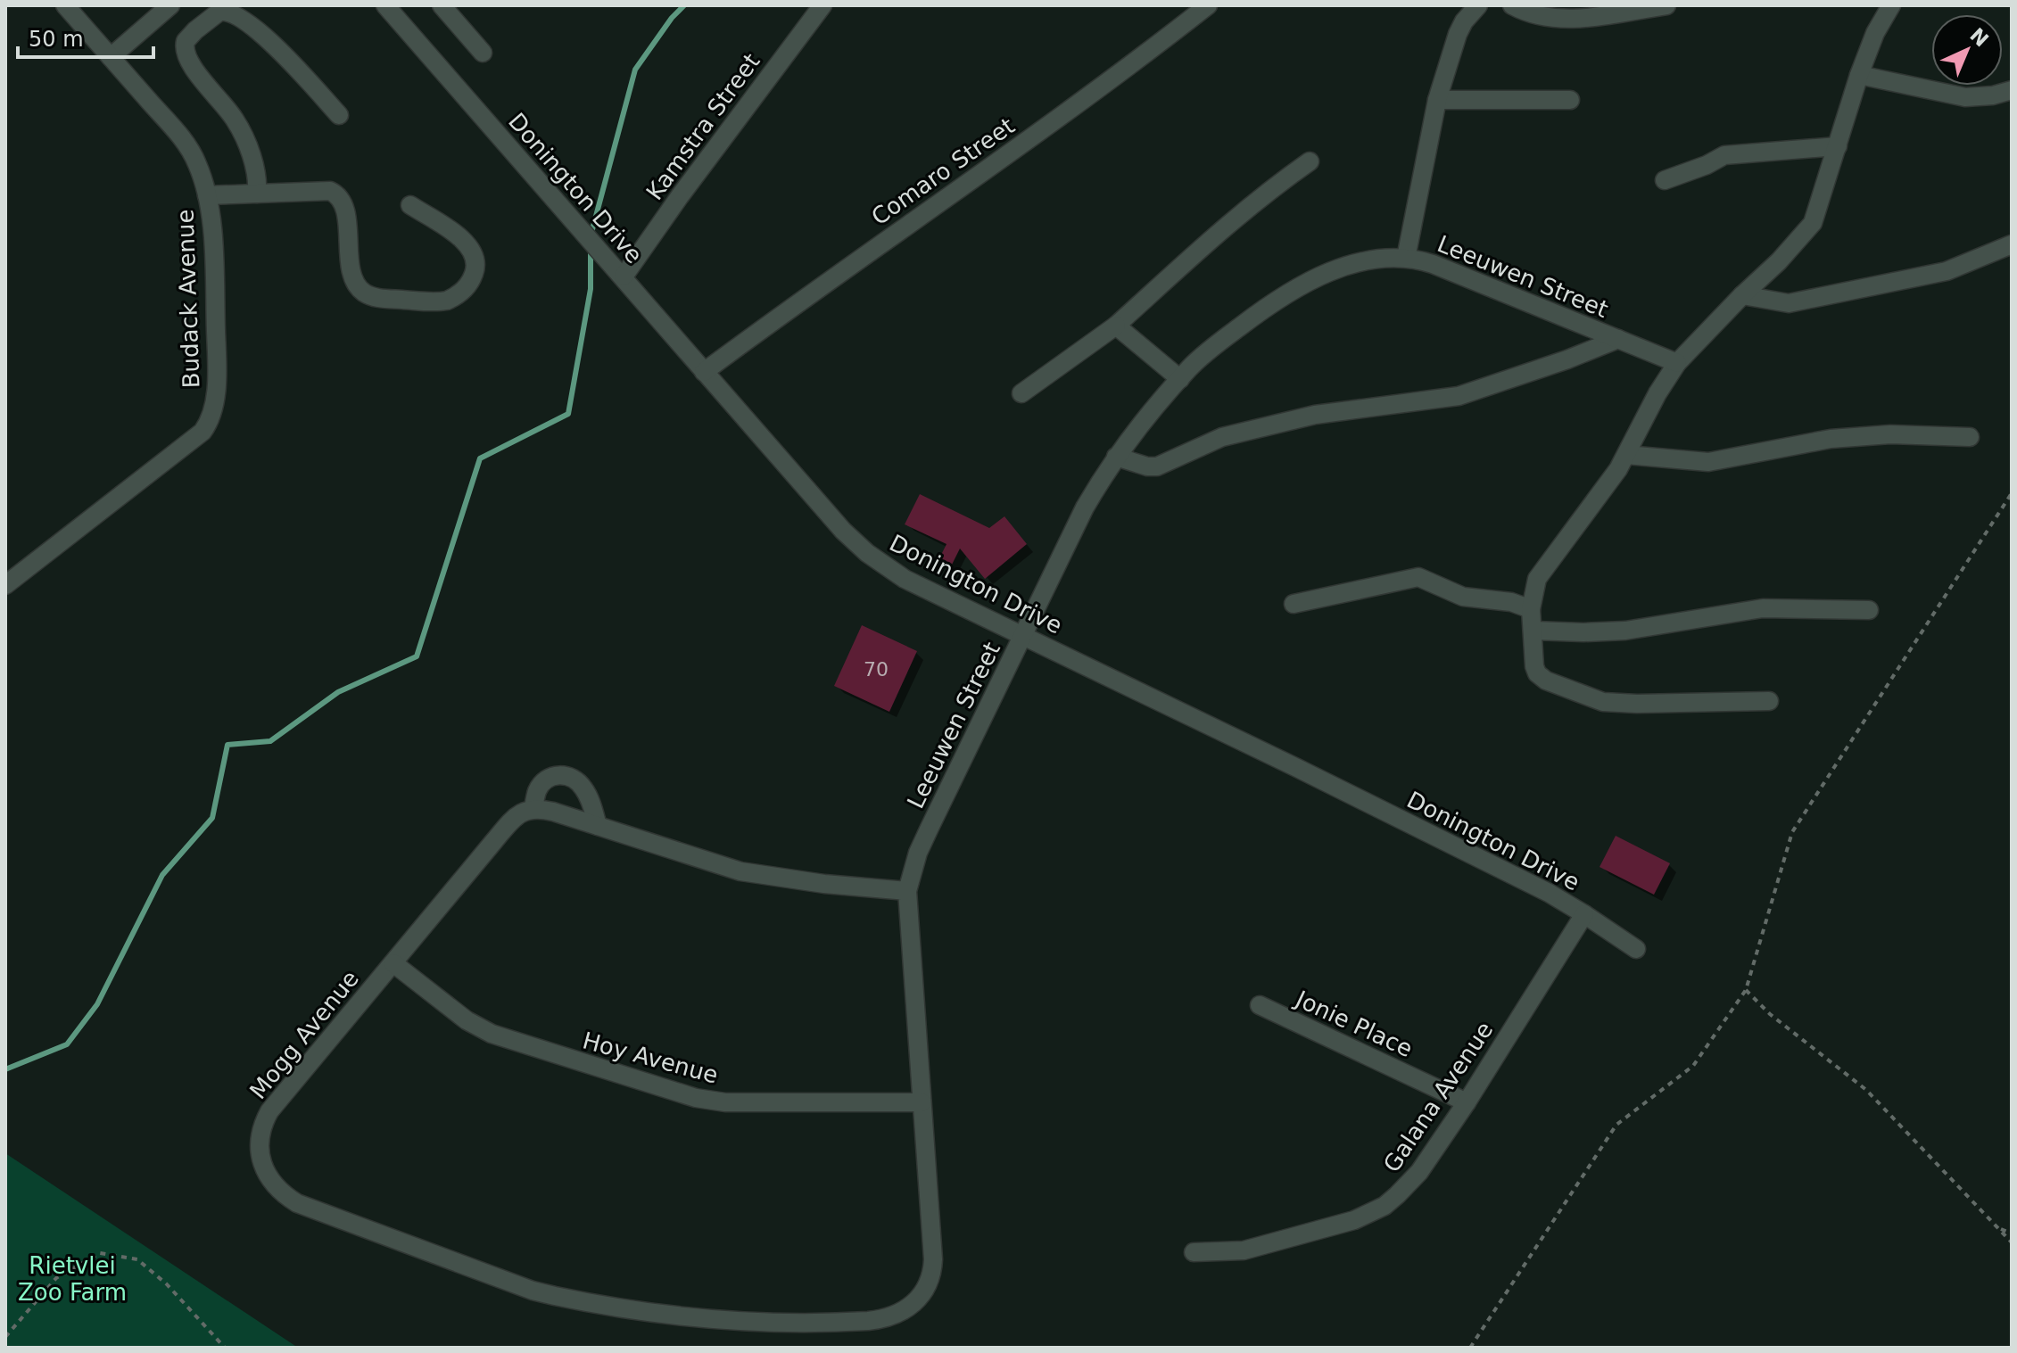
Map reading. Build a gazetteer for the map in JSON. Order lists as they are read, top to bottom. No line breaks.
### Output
{"streets":{"street":["Kamstra Street","Comaro Street","Donington Drive","Leeuwen Street","Budack Avenue","Jonie Place","Mogg Avenue","Hoy Avenue","Galana Avenue"]},"crossings":[["Kamstra Street","Donington Drive"],["Comaro Street","Donington Drive"],["Donington Drive","Leeuwen Street"],["Donington Drive","Galana Avenue"],["Leeuwen Street","Mogg Avenue"],["Leeuwen Street","Hoy Avenue"],["Jonie Place","Galana Avenue"],["Mogg Avenue","Hoy Avenue"]],"parks":["Rietvlei Zoo Farm"],"house_numbers":["70"],"scale_bar":"50 m","north":"top right"}
